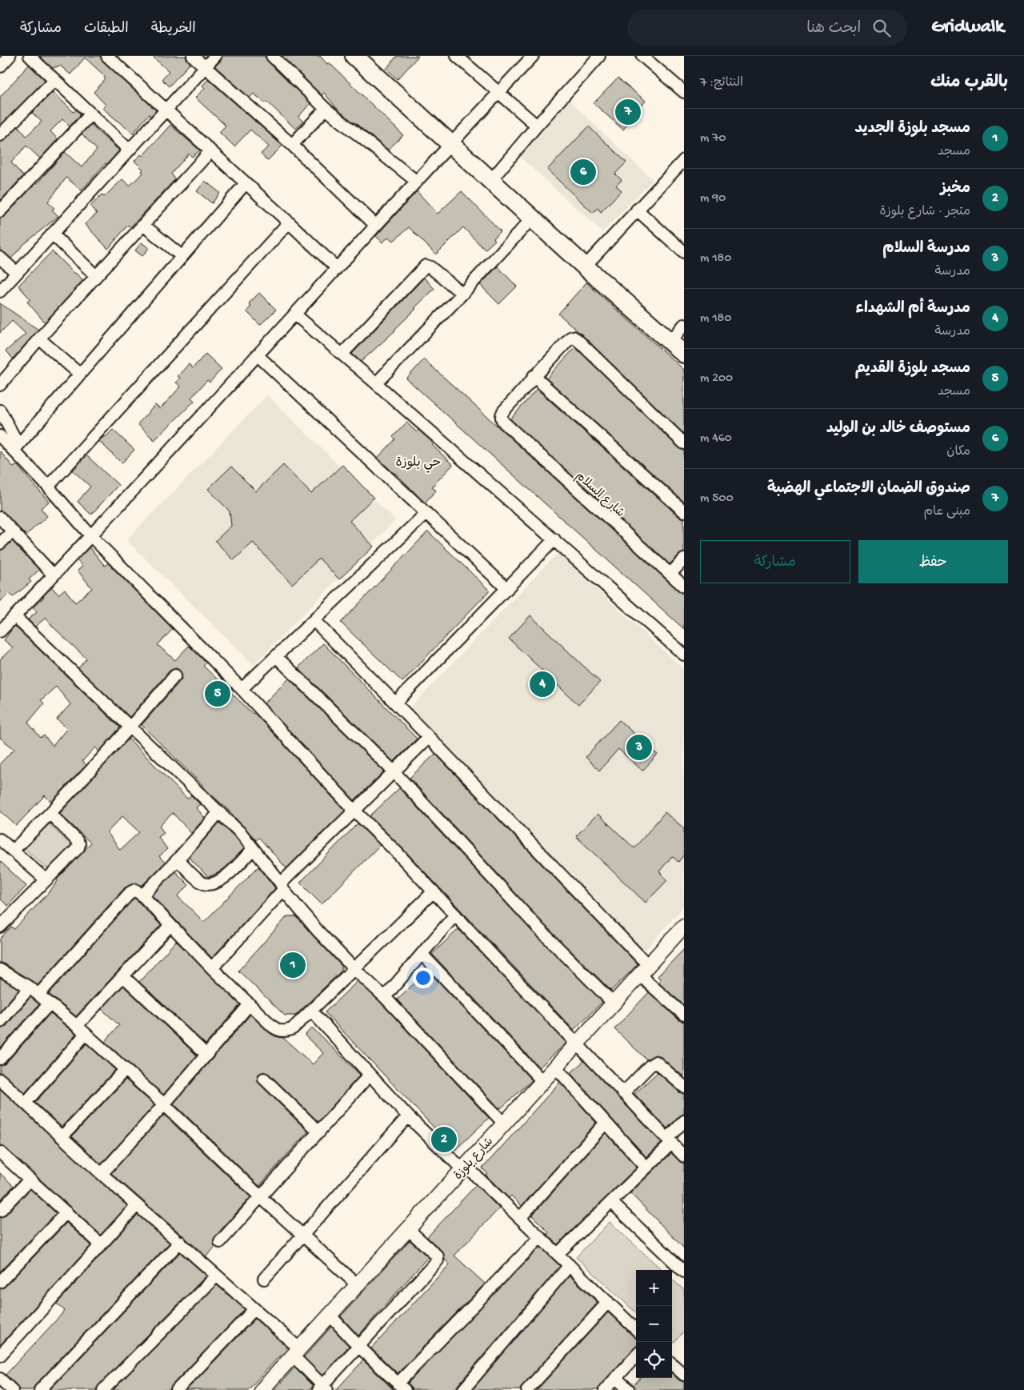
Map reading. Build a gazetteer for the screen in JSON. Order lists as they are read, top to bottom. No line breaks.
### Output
{"streets":{"street":["شارع السلام","شارع بلوزة"]},"districts":["حي بلوزة"],"page":{"header":"Gridwalk","search":"ابحث هنا","nav":["الخريطة","الطبقات","مشاركة"],"heading":["بالقرب منك","النتائج: 7"],"pins":["7","6","4","5","3","1","2"],"list":[{"mark":"1","name":"مسجد بلوزة الجديد","note":"مسجد","value":"70 m"},{"mark":"2","name":"مخبز","note":"متجر · شارع بلوزة","value":"90 m"},{"mark":"3","name":"مدرسة السلام","note":"مدرسة","value":"180 m"},{"mark":"4","name":"مدرسة أم الشهداء","note":"مدرسة","value":"180 m"},{"mark":"5","name":"مسجد بلوزة القديم","note":"مسجد","value":"200 m"},{"mark":"6","name":"مستوصف خالد بن الوليد","note":"مكان","value":"460 m"},{"mark":"7","name":"صندوق الضمان الاجتماعي الهضبة","note":"مبنى عام","value":"500 m"}],"buttons":["حفظ","مشاركة"],"map_buttons":["+","−"]}}
